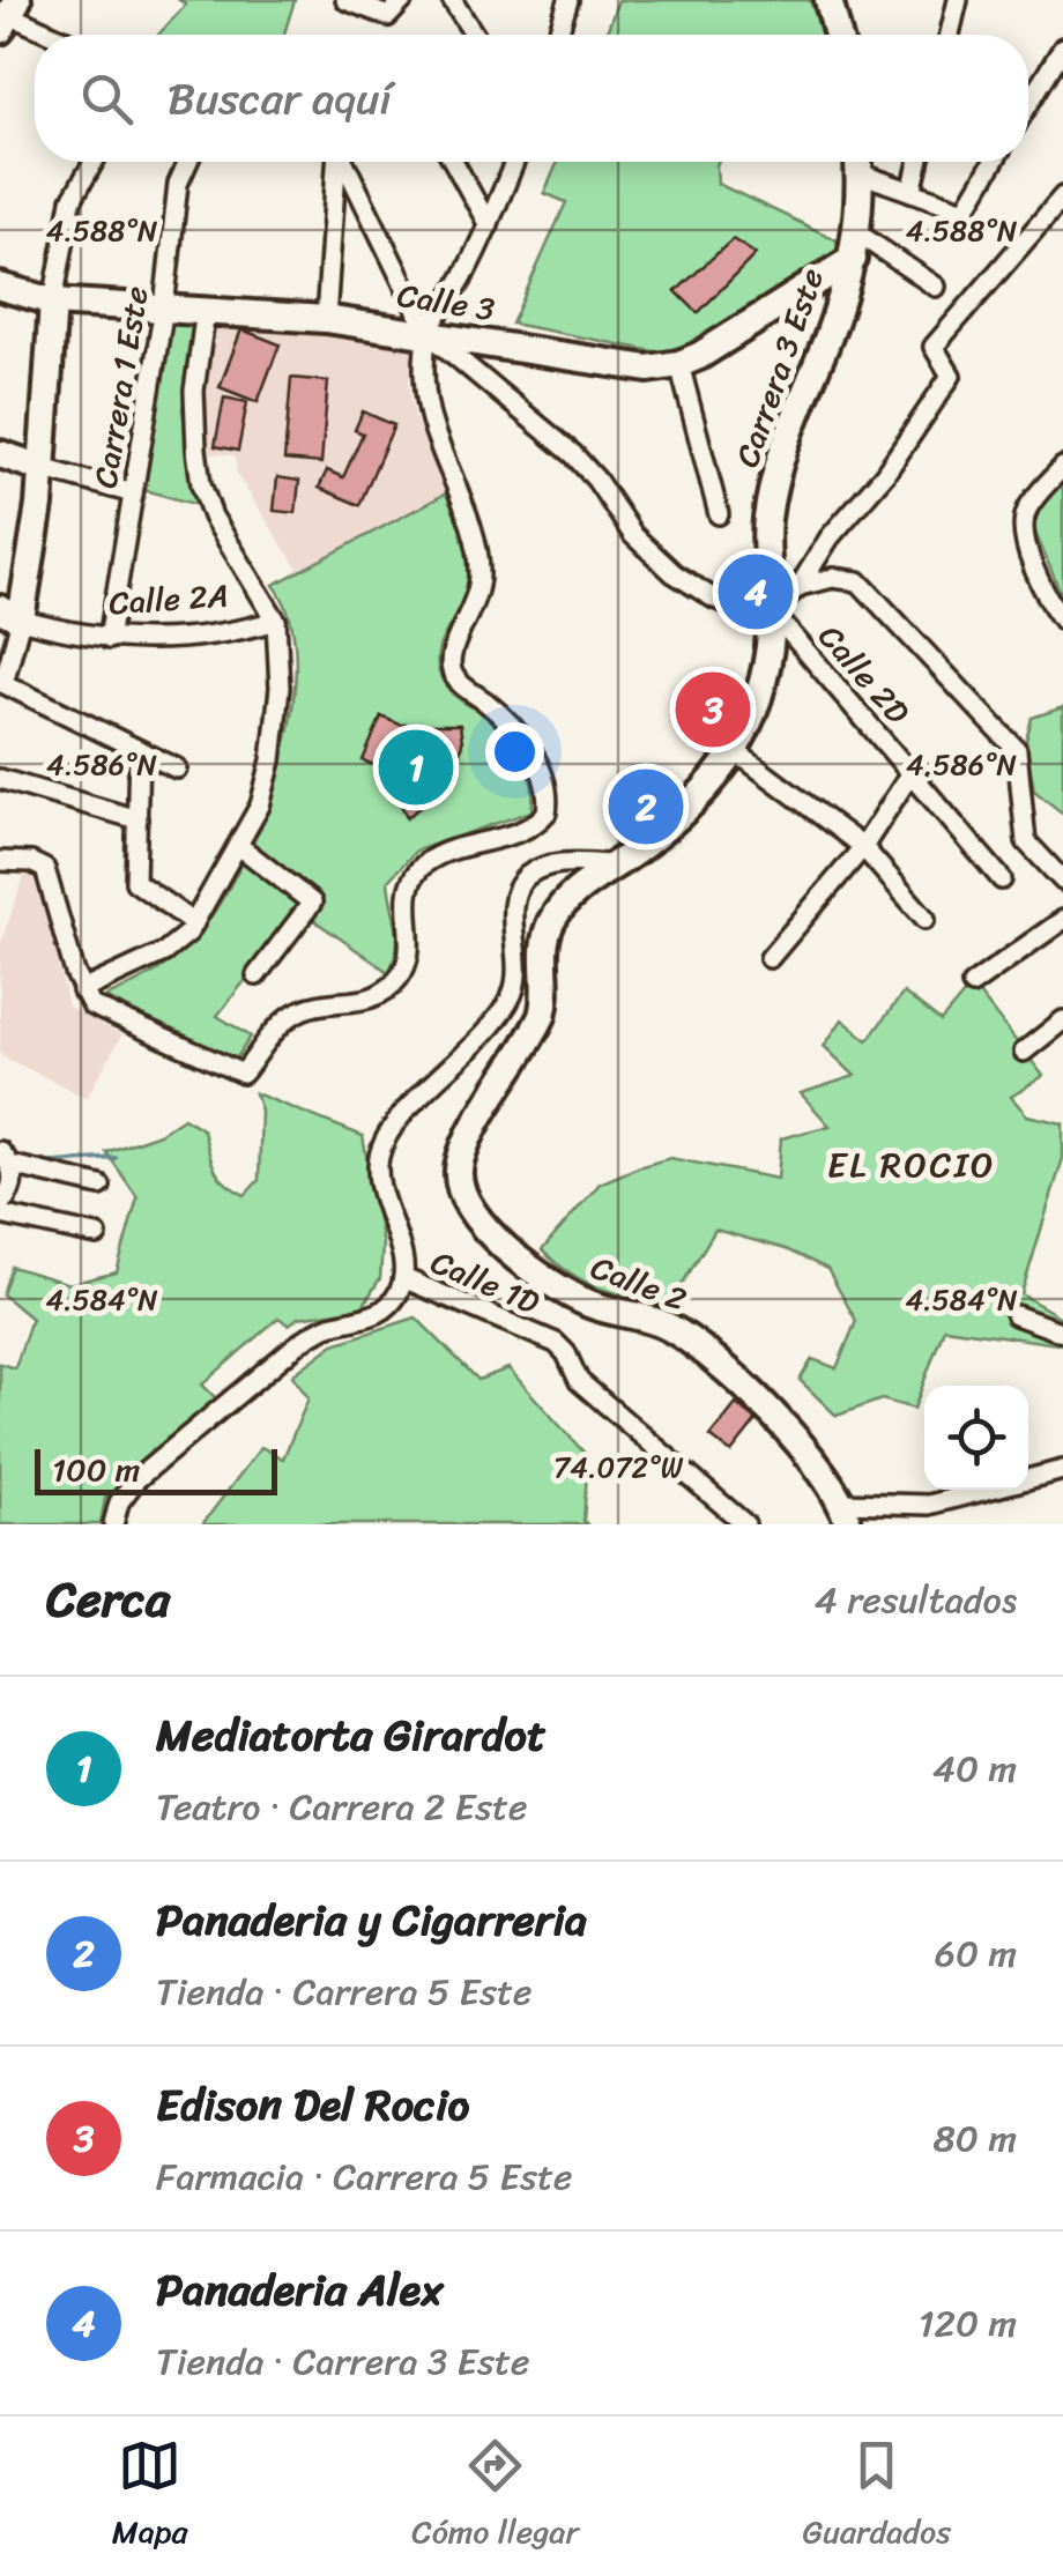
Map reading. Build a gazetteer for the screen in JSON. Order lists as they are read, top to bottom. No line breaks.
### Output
{"streets":{"street":["Calle 3","Carrera 3 Este","Carrera 1 Este","Calle 2A","Calle 2D","Calle 1D","Calle 2"]},"crossings":[["Calle 3","Carrera 3 Este"],["Calle 3","Carrera 1 Este"],["Carrera 3 Este","Calle 2D"],["Carrera 1 Este","Calle 2A"]],"districts":["EL ROCIO"],"scale_bar":"100 m","page":{"search":"Buscar aquí","pins":["4","3","1","2"],"scale":"100 m","heading":["Cerca","4 resultados"],"list":[{"mark":"1","name":"Mediatorta Girardot","note":"Teatro · Carrera 2 Este","value":"40 m"},{"mark":"2","name":"Panaderia y Cigarreria","note":"Tienda · Carrera 5 Este","value":"60 m"},{"mark":"3","name":"Edison Del Rocio","note":"Farmacia · Carrera 5 Este","value":"80 m"},{"mark":"4","name":"Panaderia Alex","note":"Tienda · Carrera 3 Este","value":"120 m"}],"nav":["Mapa","Cómo llegar","Guardados"]},"coordinates":["4.588°N","4.586°N","4.584°N","74.072°W"]}
